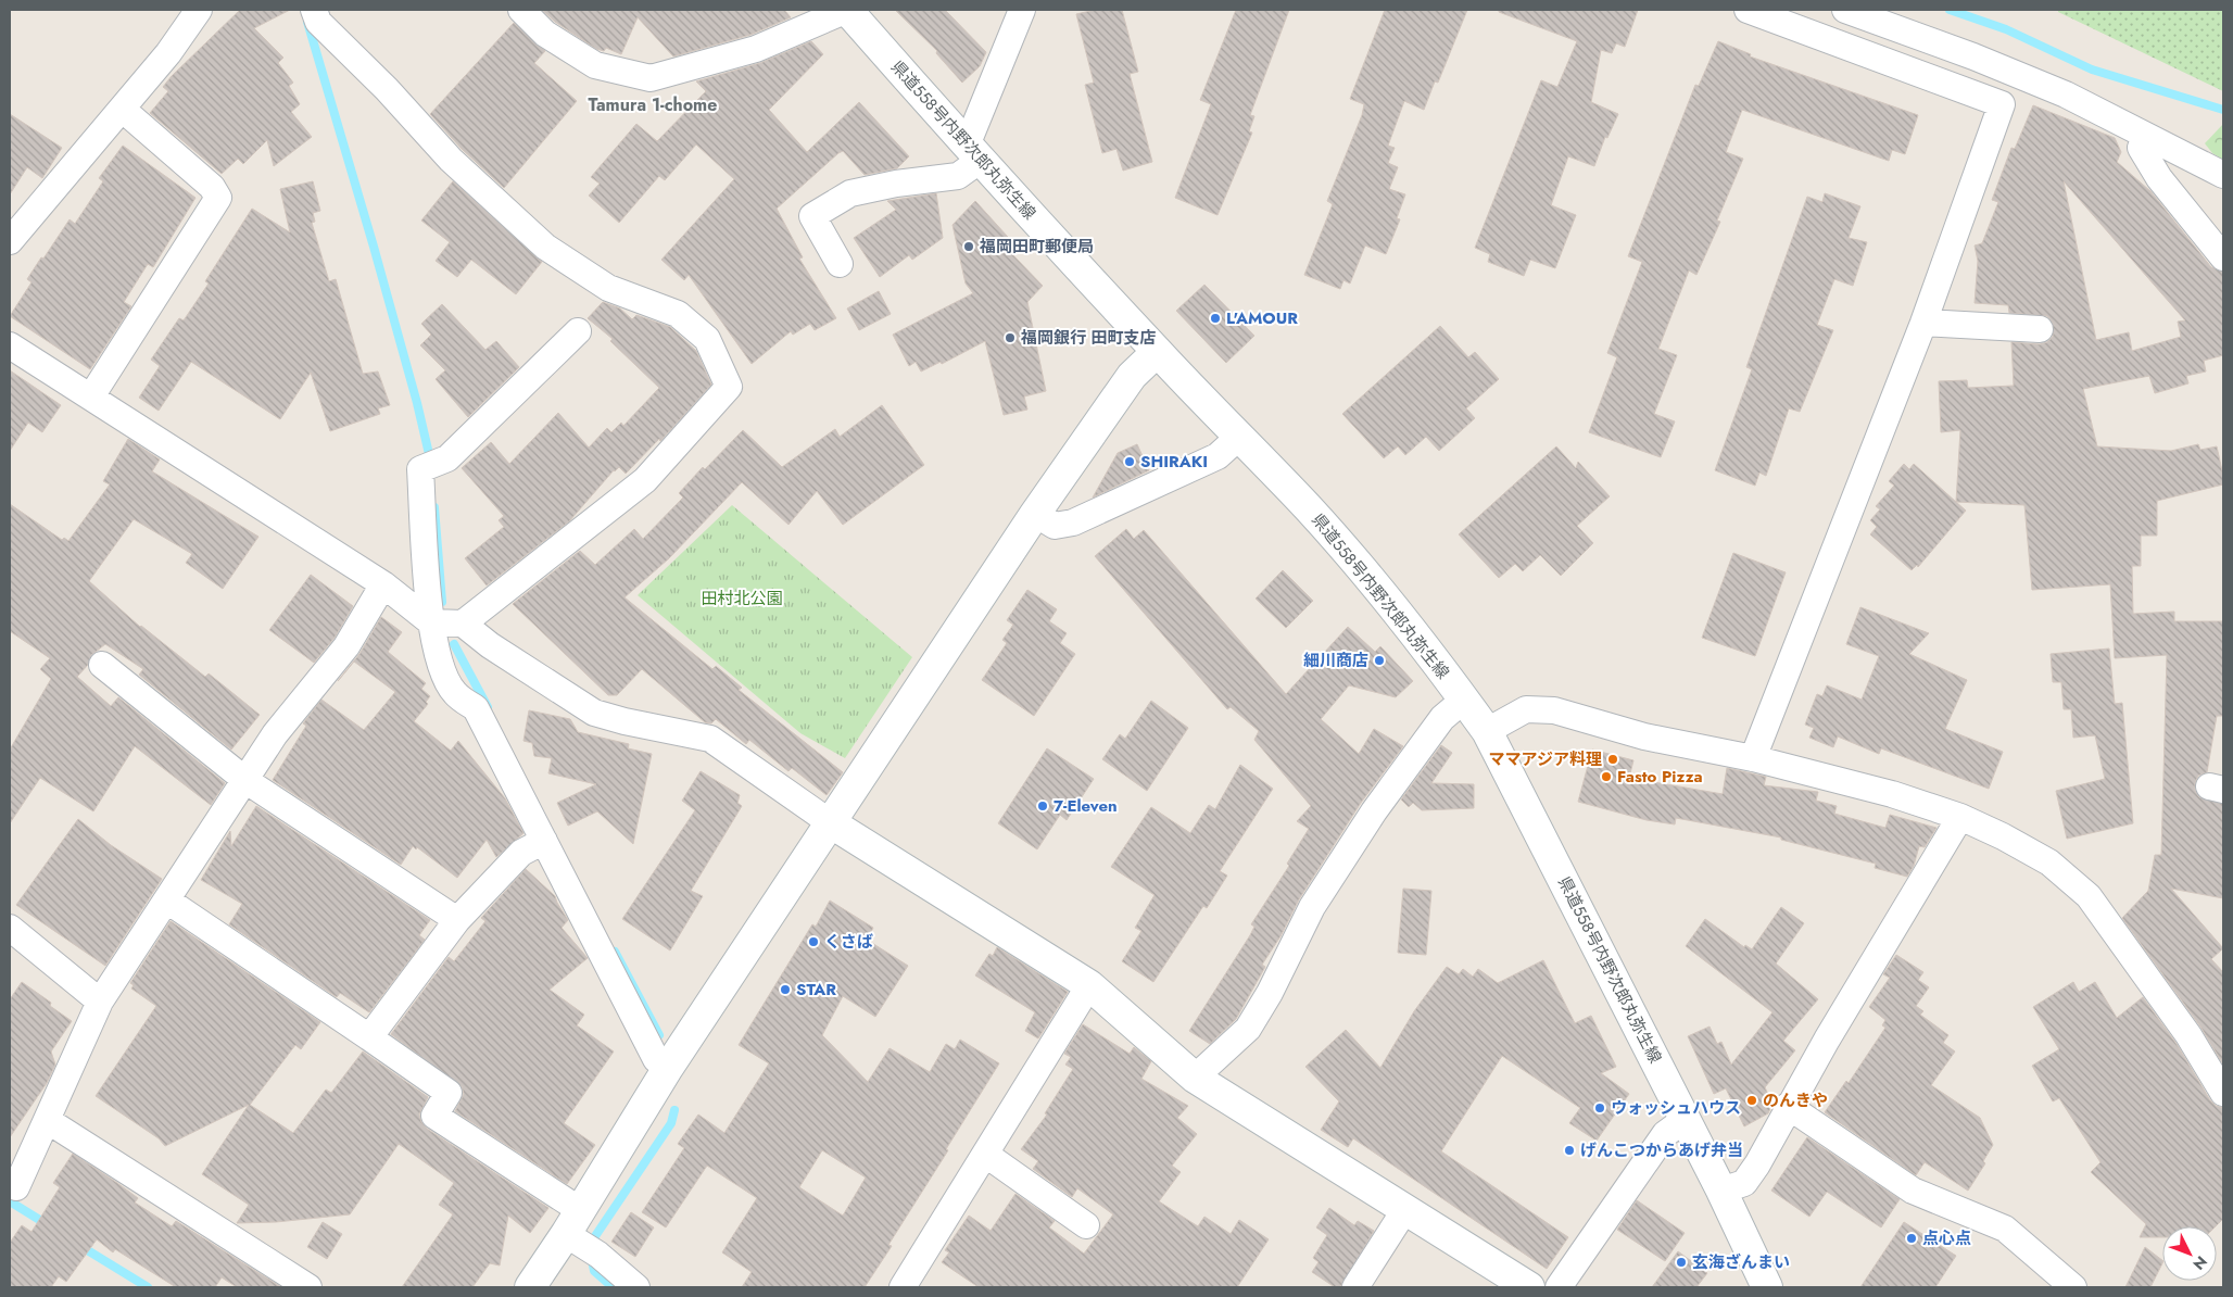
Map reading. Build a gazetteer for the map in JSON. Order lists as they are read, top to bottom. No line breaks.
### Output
{"streets":{"street":["県道558号内野次郎丸弥生線"]},"districts":["Tamura 1-chome"],"parks":["田村北公園"],"places":["福岡田町郵便局","L'AMOUR","福岡銀行 田町支店","SHIRAKI","細川商店","ママアジア料理","Fasto Pizza","7-Eleven","くさば","STAR","のんきや","ウォッシュハウス","げんこつからあげ弁当","点心点","玄海ざんまい"],"north":"bottom right"}
